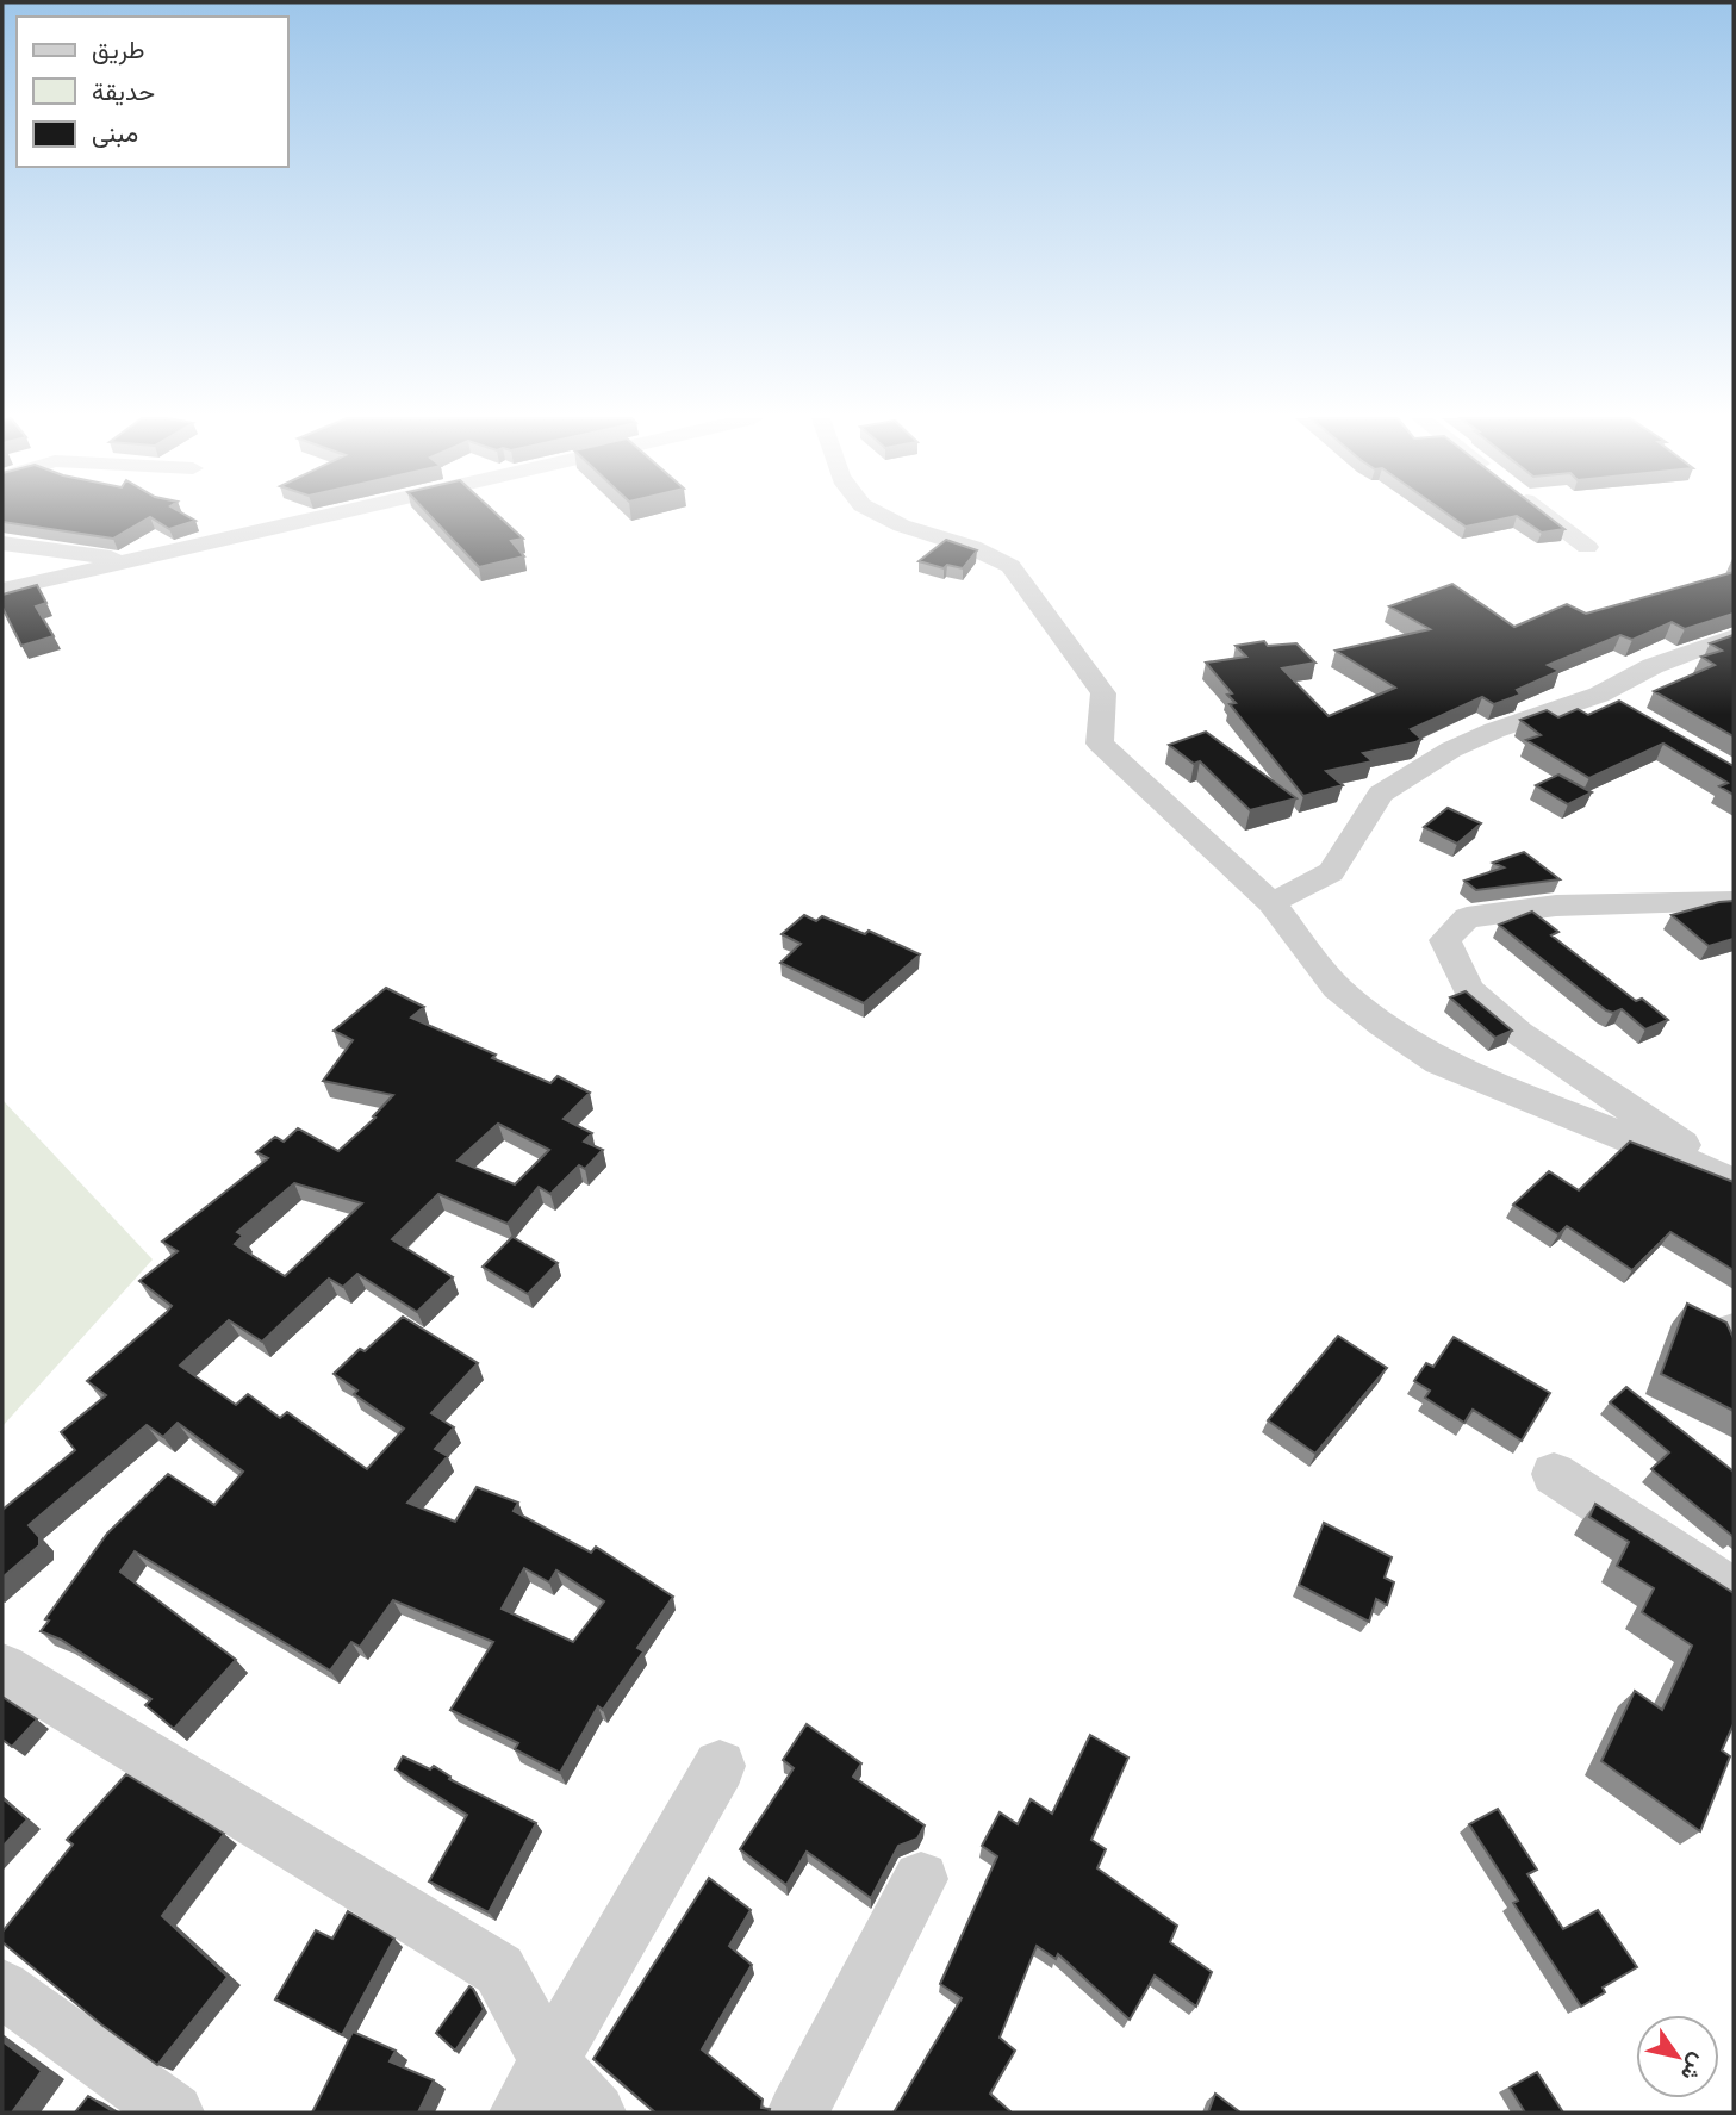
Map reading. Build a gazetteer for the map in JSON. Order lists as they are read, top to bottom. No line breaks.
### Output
{"legend":["طريق","حديقة","مبنى"],"north":"bottom right"}
